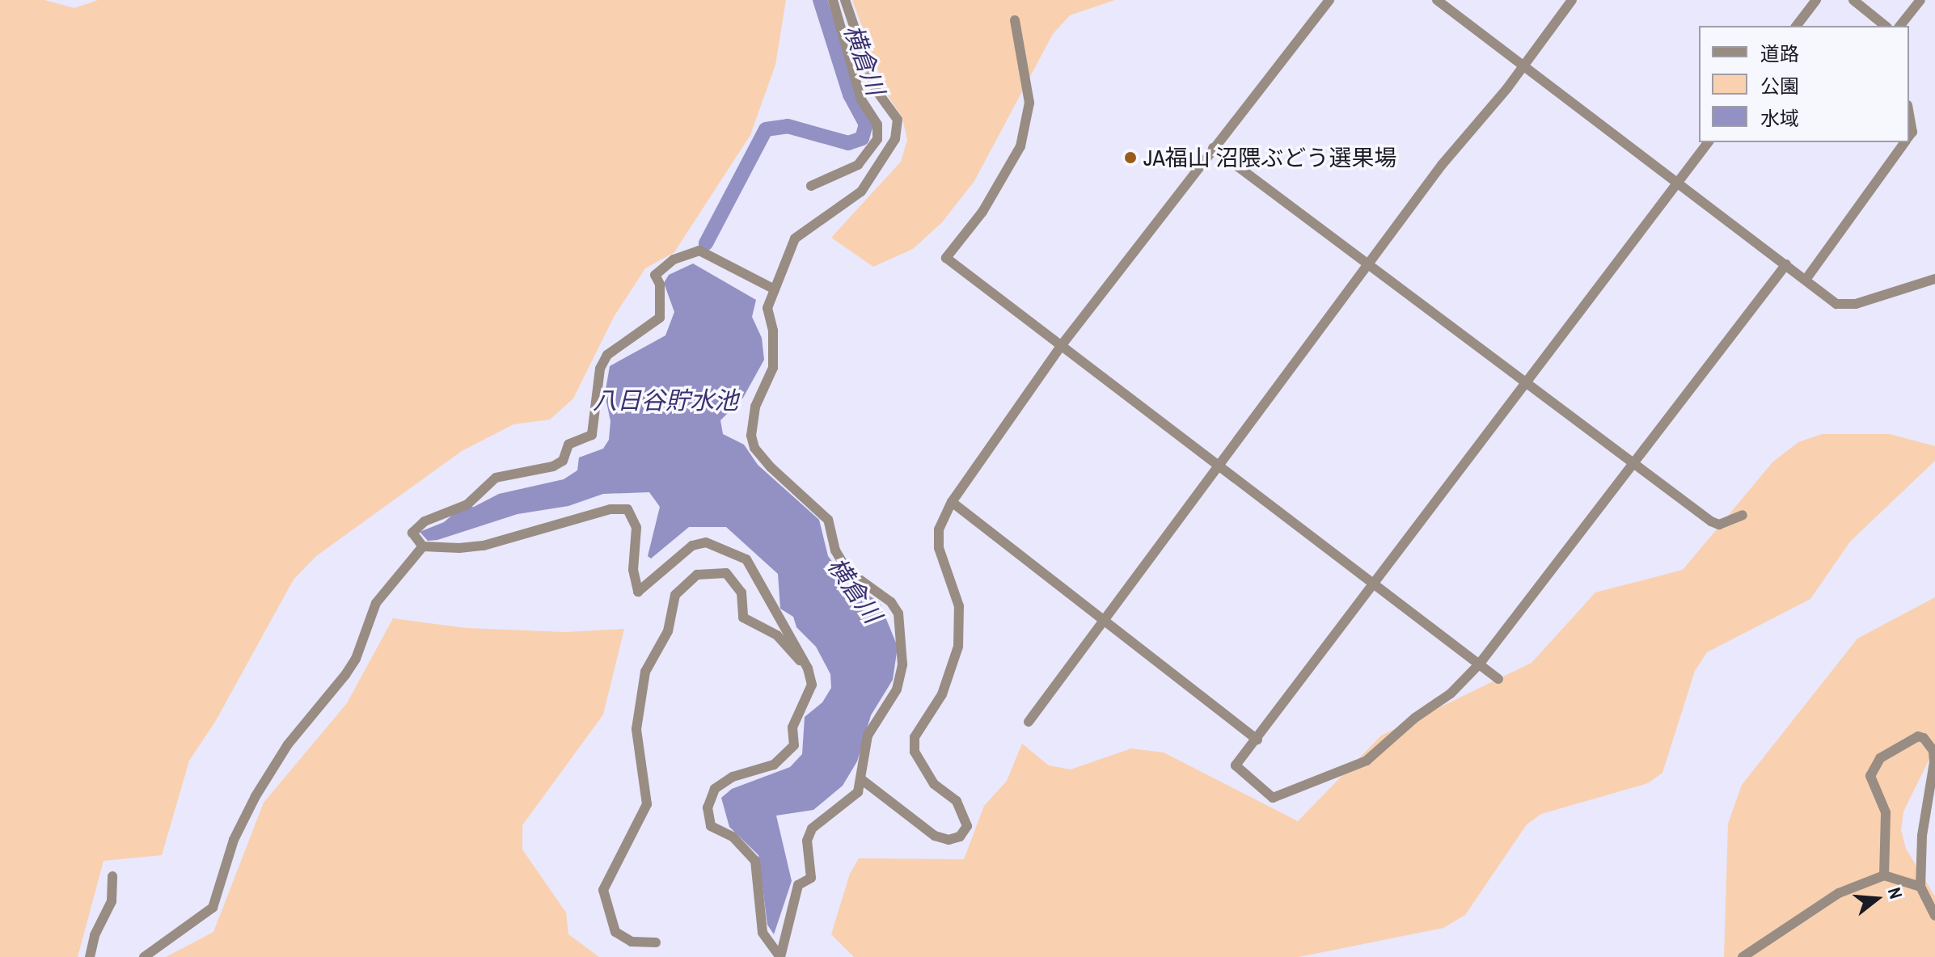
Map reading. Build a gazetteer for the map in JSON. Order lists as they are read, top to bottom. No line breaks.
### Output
{"water":["横倉川","八日谷貯水池"],"places":["JA福山 沼隈ぶどう選果場"],"legend":["道路","公園","水域"],"north":"right"}
